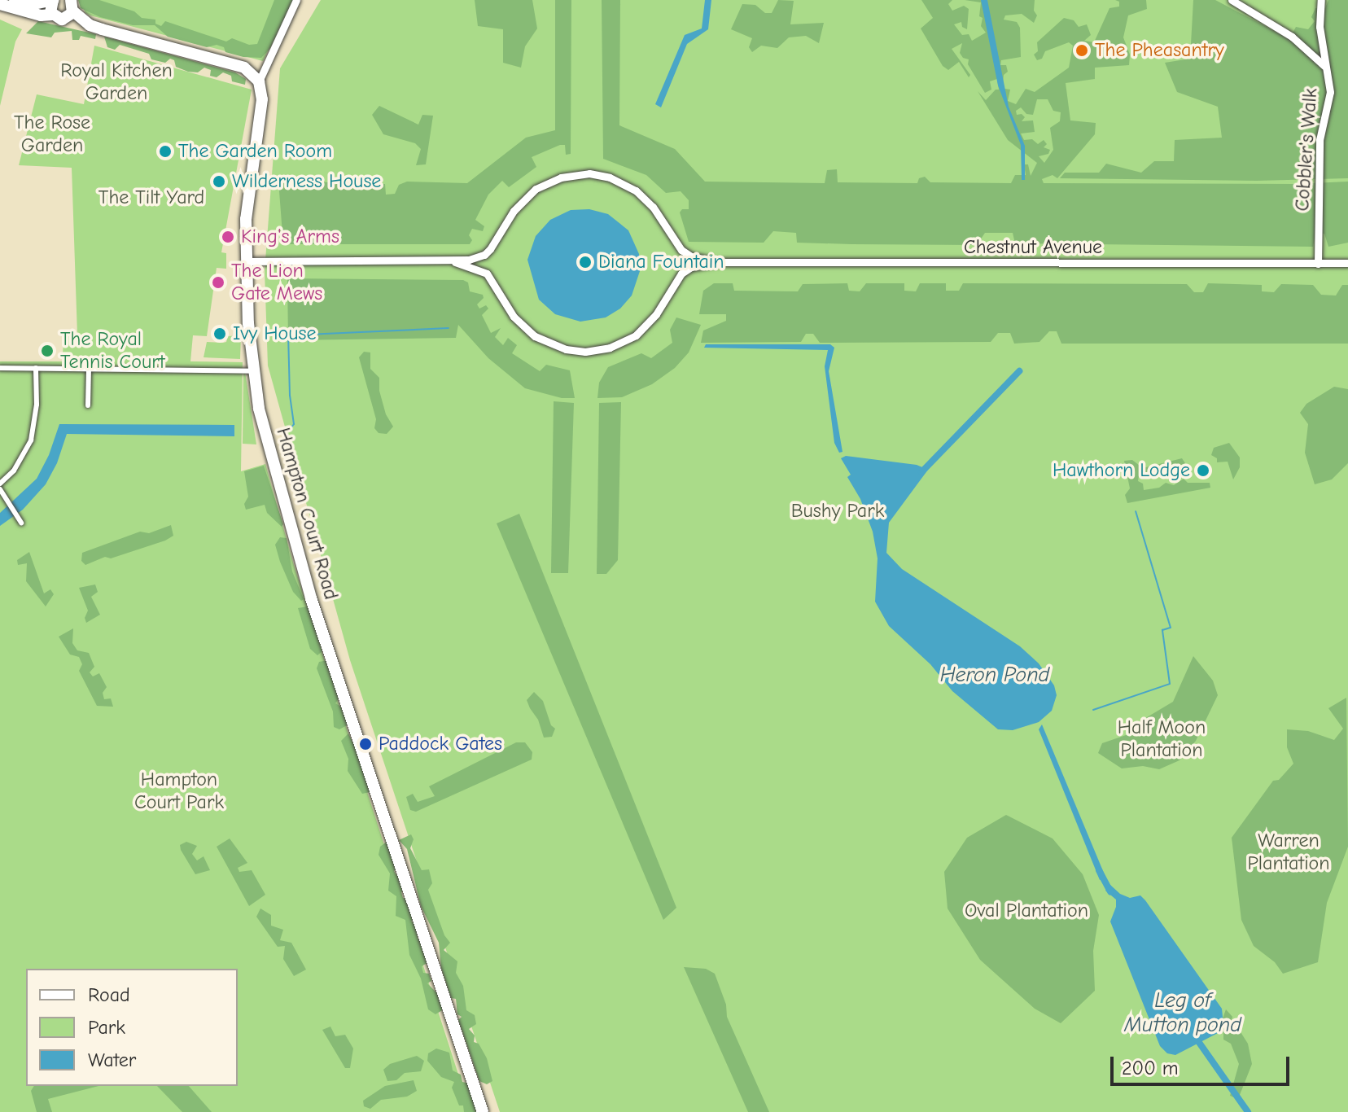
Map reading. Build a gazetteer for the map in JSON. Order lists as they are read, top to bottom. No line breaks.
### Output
{"streets":{"main road":["Hampton Court Road"],"street":["Cobbler's Walk","Chestnut Avenue"]},"crossings":[["Cobbler's Walk","Chestnut Avenue"]],"water":["Heron Pond","Leg of Mutton pond"],"parks":["Royal Kitchen Garden","The Rose Garden","The Tilt Yard","Bushy Park","Half Moon Plantation","Hampton Court Park","Warren Plantation","Oval Plantation"],"places":["The Pheasantry","The Garden Room","Wilderness House","King's Arms","Diana Fountain","The Lion Gate Mews","Ivy House","The Royal Tennis Court","Hawthorn Lodge","Paddock Gates"],"legend":["Road","Park","Water"],"scale_bar":"200 m"}
